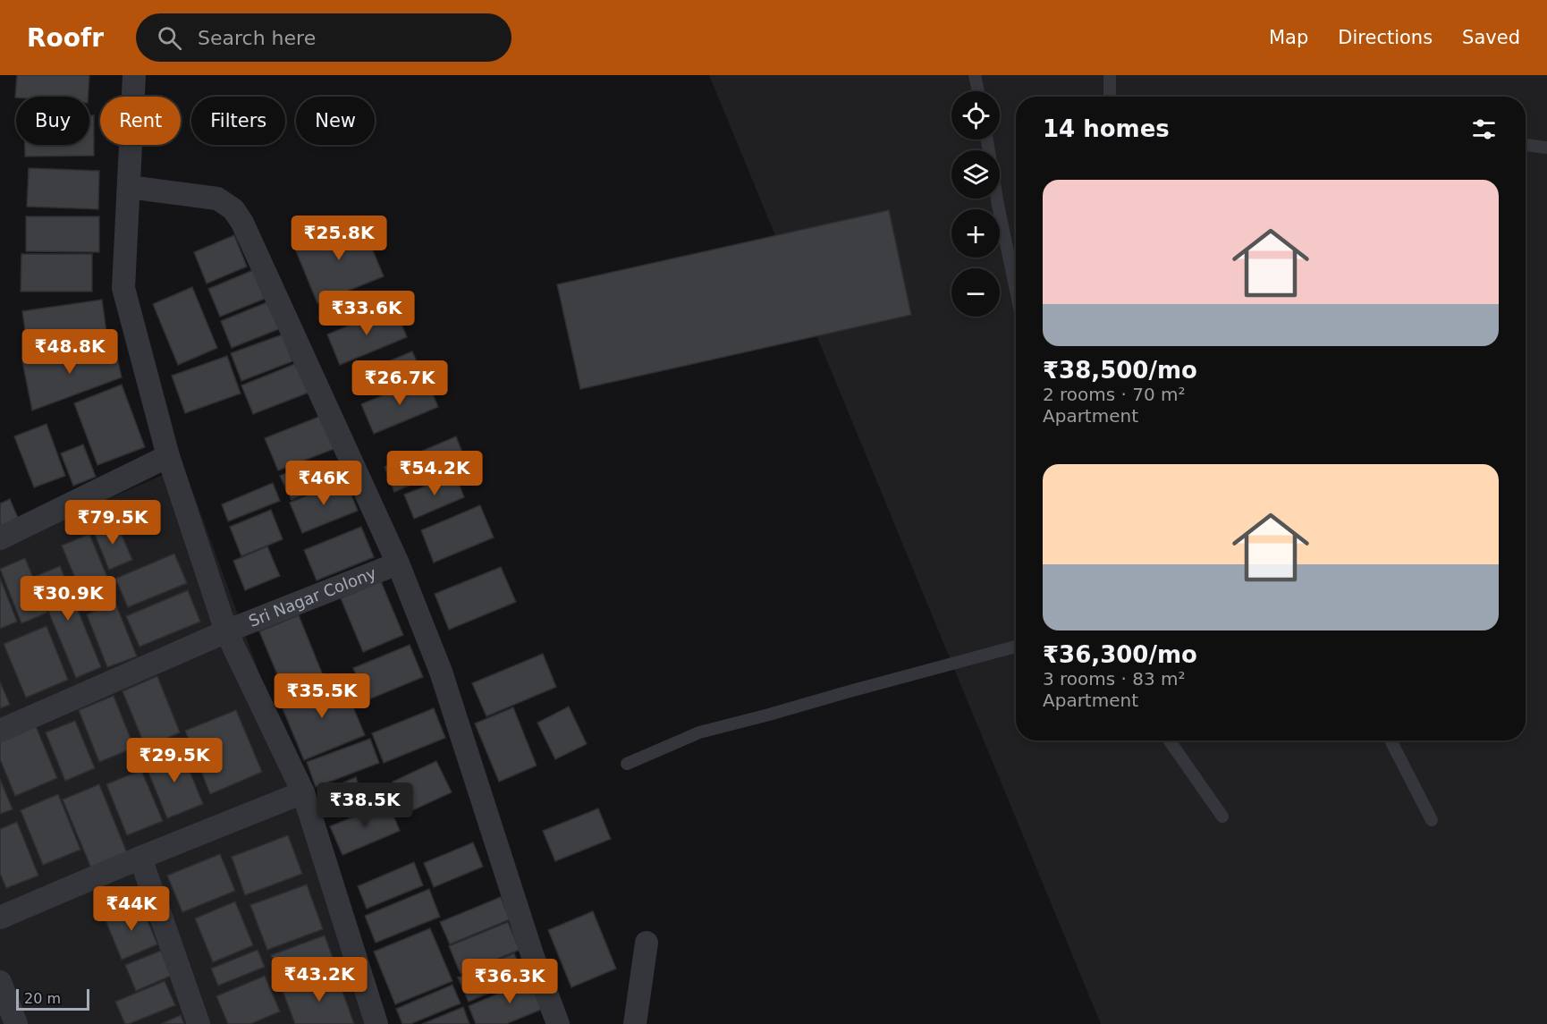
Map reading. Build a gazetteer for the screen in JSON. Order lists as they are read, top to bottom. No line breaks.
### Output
{"streets":{"street":["Sri Nagar Colony"]},"scale_bar":"20 m","page":{"header":"Roofr","search":"Search here","nav":["Map","Directions","Saved"],"map_buttons":["+","−"],"chip":["Buy","Rent","Filters","New"],"heading":"14 homes","list":[{"name":"₹38,500/mo","note":"2 rooms · 70 m² · Apartment"},{"name":"₹36,300/mo","note":"3 rooms · 83 m² · Apartment"}],"price":["₹25.8K","₹33.6K","₹48.8K","₹26.7K","₹54.2K","₹46K","₹79.5K","₹30.9K","₹35.5K","₹29.5K","₹38.5K","₹44K","₹43.2K","₹36.3K"],"scale":"20 m"}}
